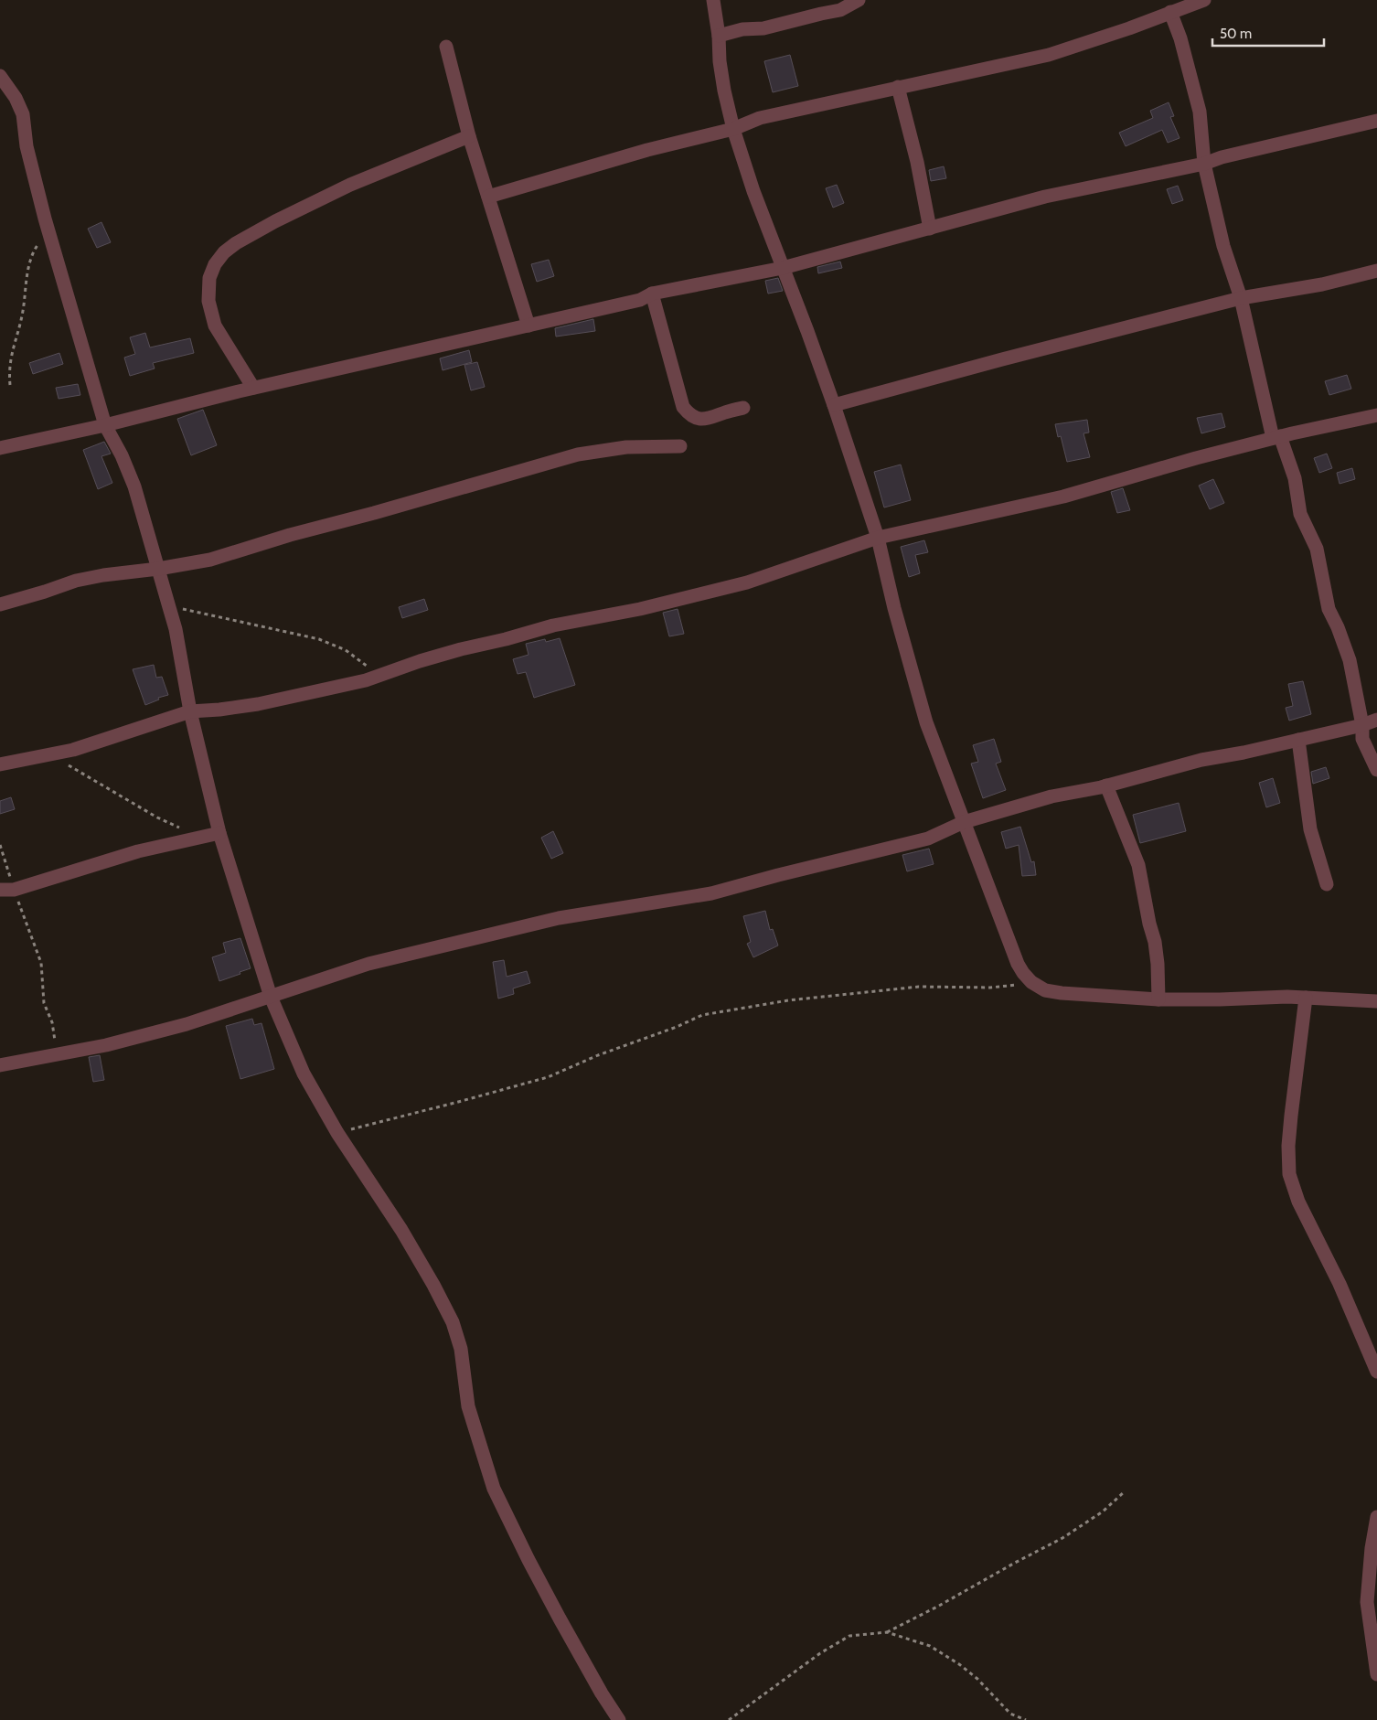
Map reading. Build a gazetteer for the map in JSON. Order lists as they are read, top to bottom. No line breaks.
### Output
{"scale_bar":"50 m"}
